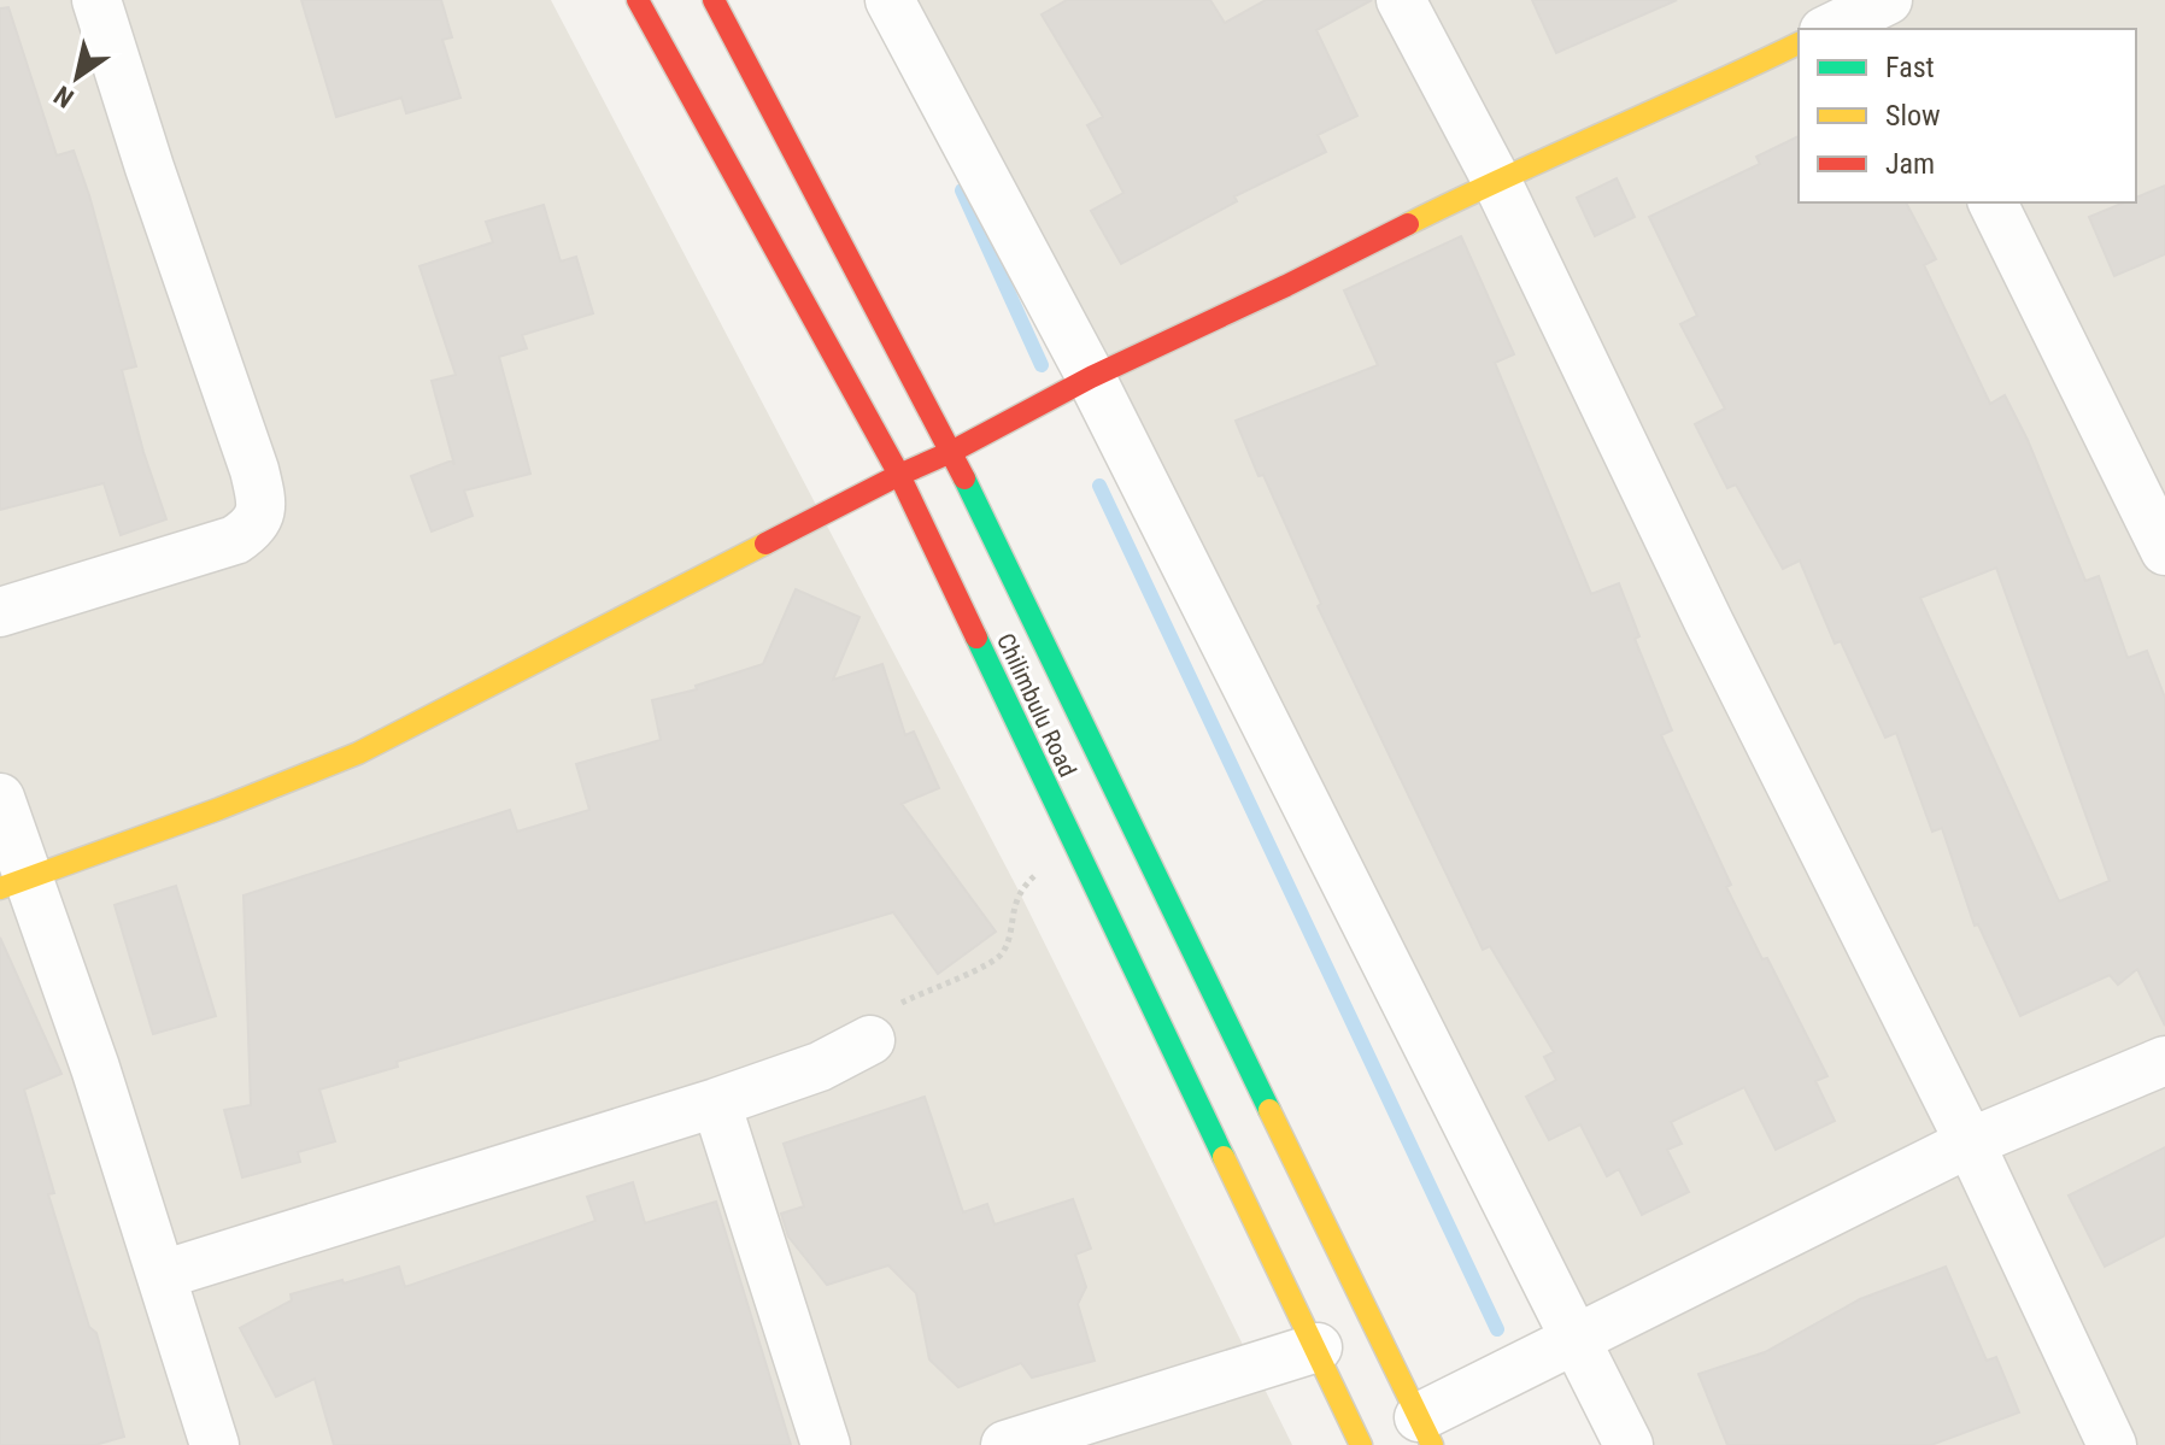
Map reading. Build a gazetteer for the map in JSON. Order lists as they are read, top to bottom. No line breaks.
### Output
{"streets":{"main road":["Chilimbulu Road"]},"legend":["Fast","Slow","Jam"],"north":"bottom left"}
